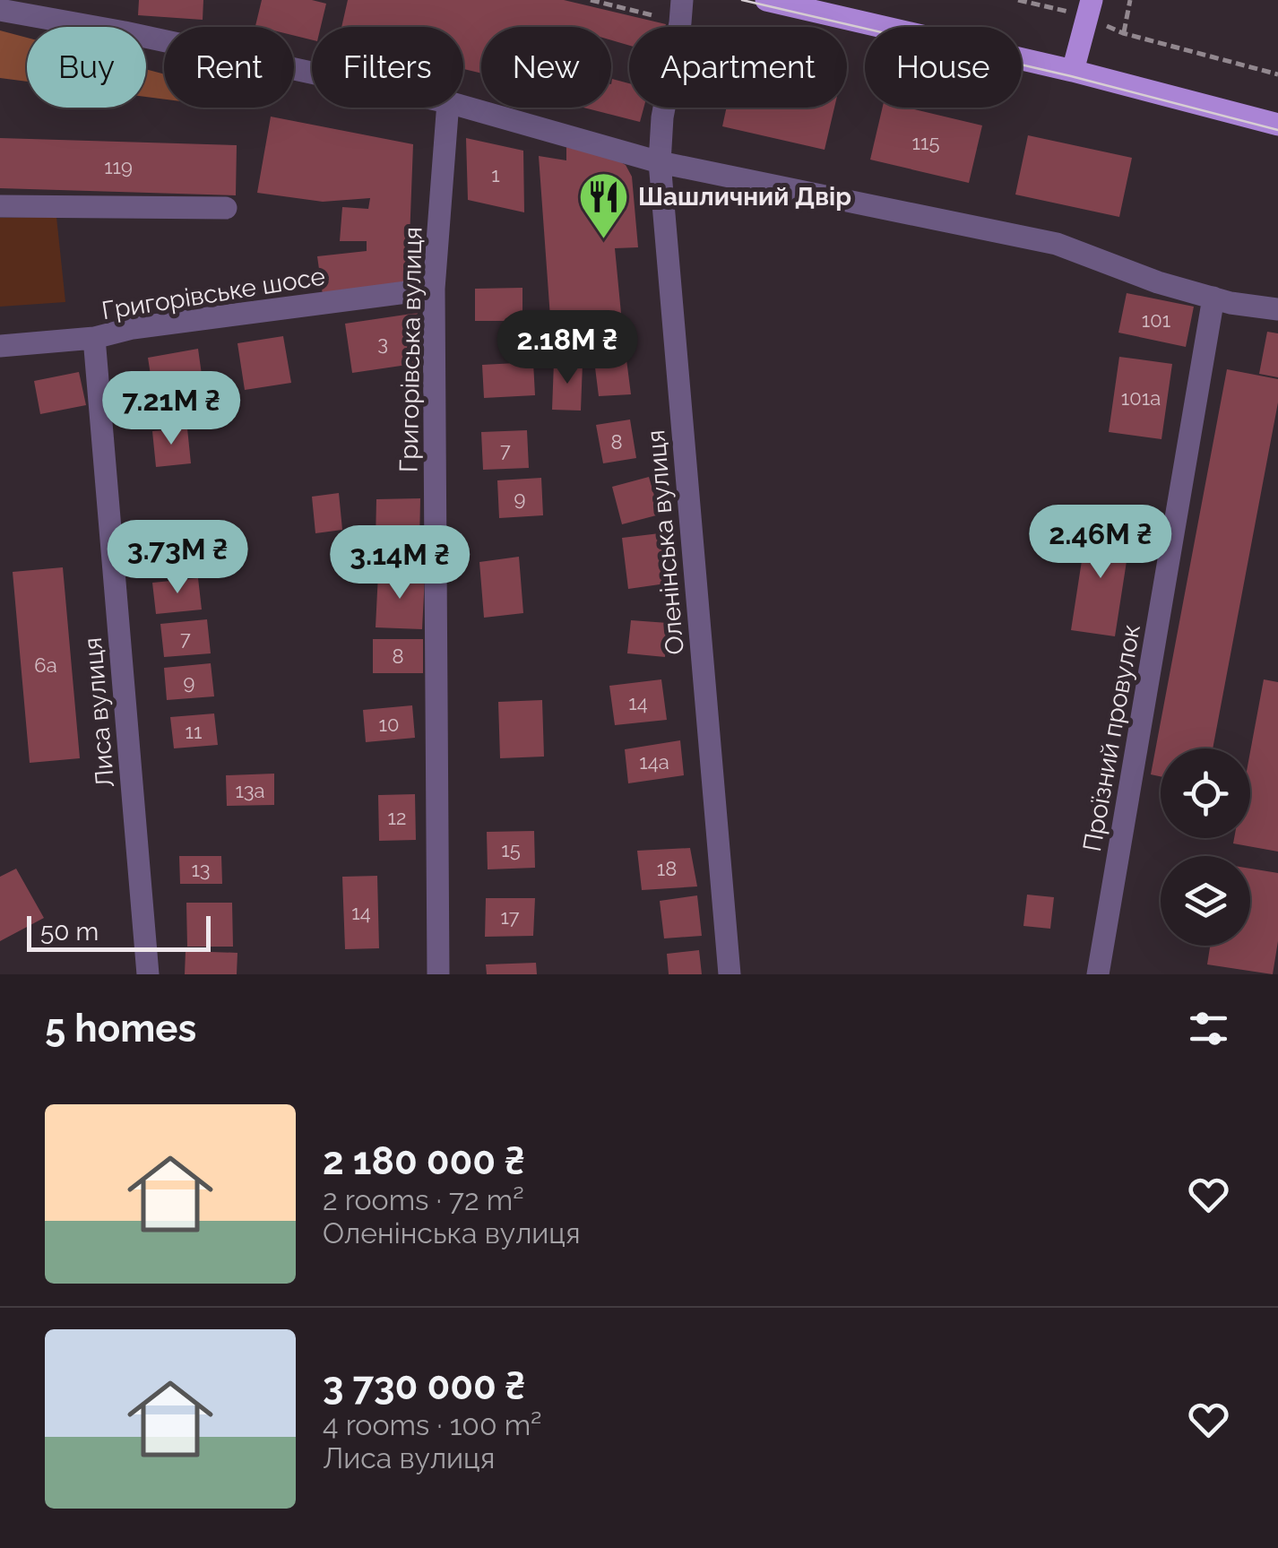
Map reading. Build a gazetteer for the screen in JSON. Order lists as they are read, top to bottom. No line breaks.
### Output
{"streets":{"street":["Григорівське шосе","Григорівська вулиця","Оленінська вулиця","Лиса вулиця","Проїзний провулок"]},"crossings":[["Григорівське шосе","Григорівська вулиця"],["Григорівське шосе","Лиса вулиця"]],"places":{"restaurant":["Шашличний Двір"]},"house_numbers":["115","119","1","101","3","101а","8","7","9","7","8","6а","9","14","10","11","14а","13а","12","15","18","13","14","17"],"scale_bar":"50 m","page":{"chip":["Buy","Rent","Filters","New","Apartment","House"],"price":["2.18M ₴","7.21M ₴","2.46M ₴","3.73M ₴","3.14M ₴"],"scale":"50 m","heading":"5 homes","list":[{"name":"2 180 000 ₴","note":"2 rooms · 72 m² · Оленінська вулиця"},{"name":"3 730 000 ₴","note":"4 rooms · 100 m² · Лиса вулиця"}]}}
